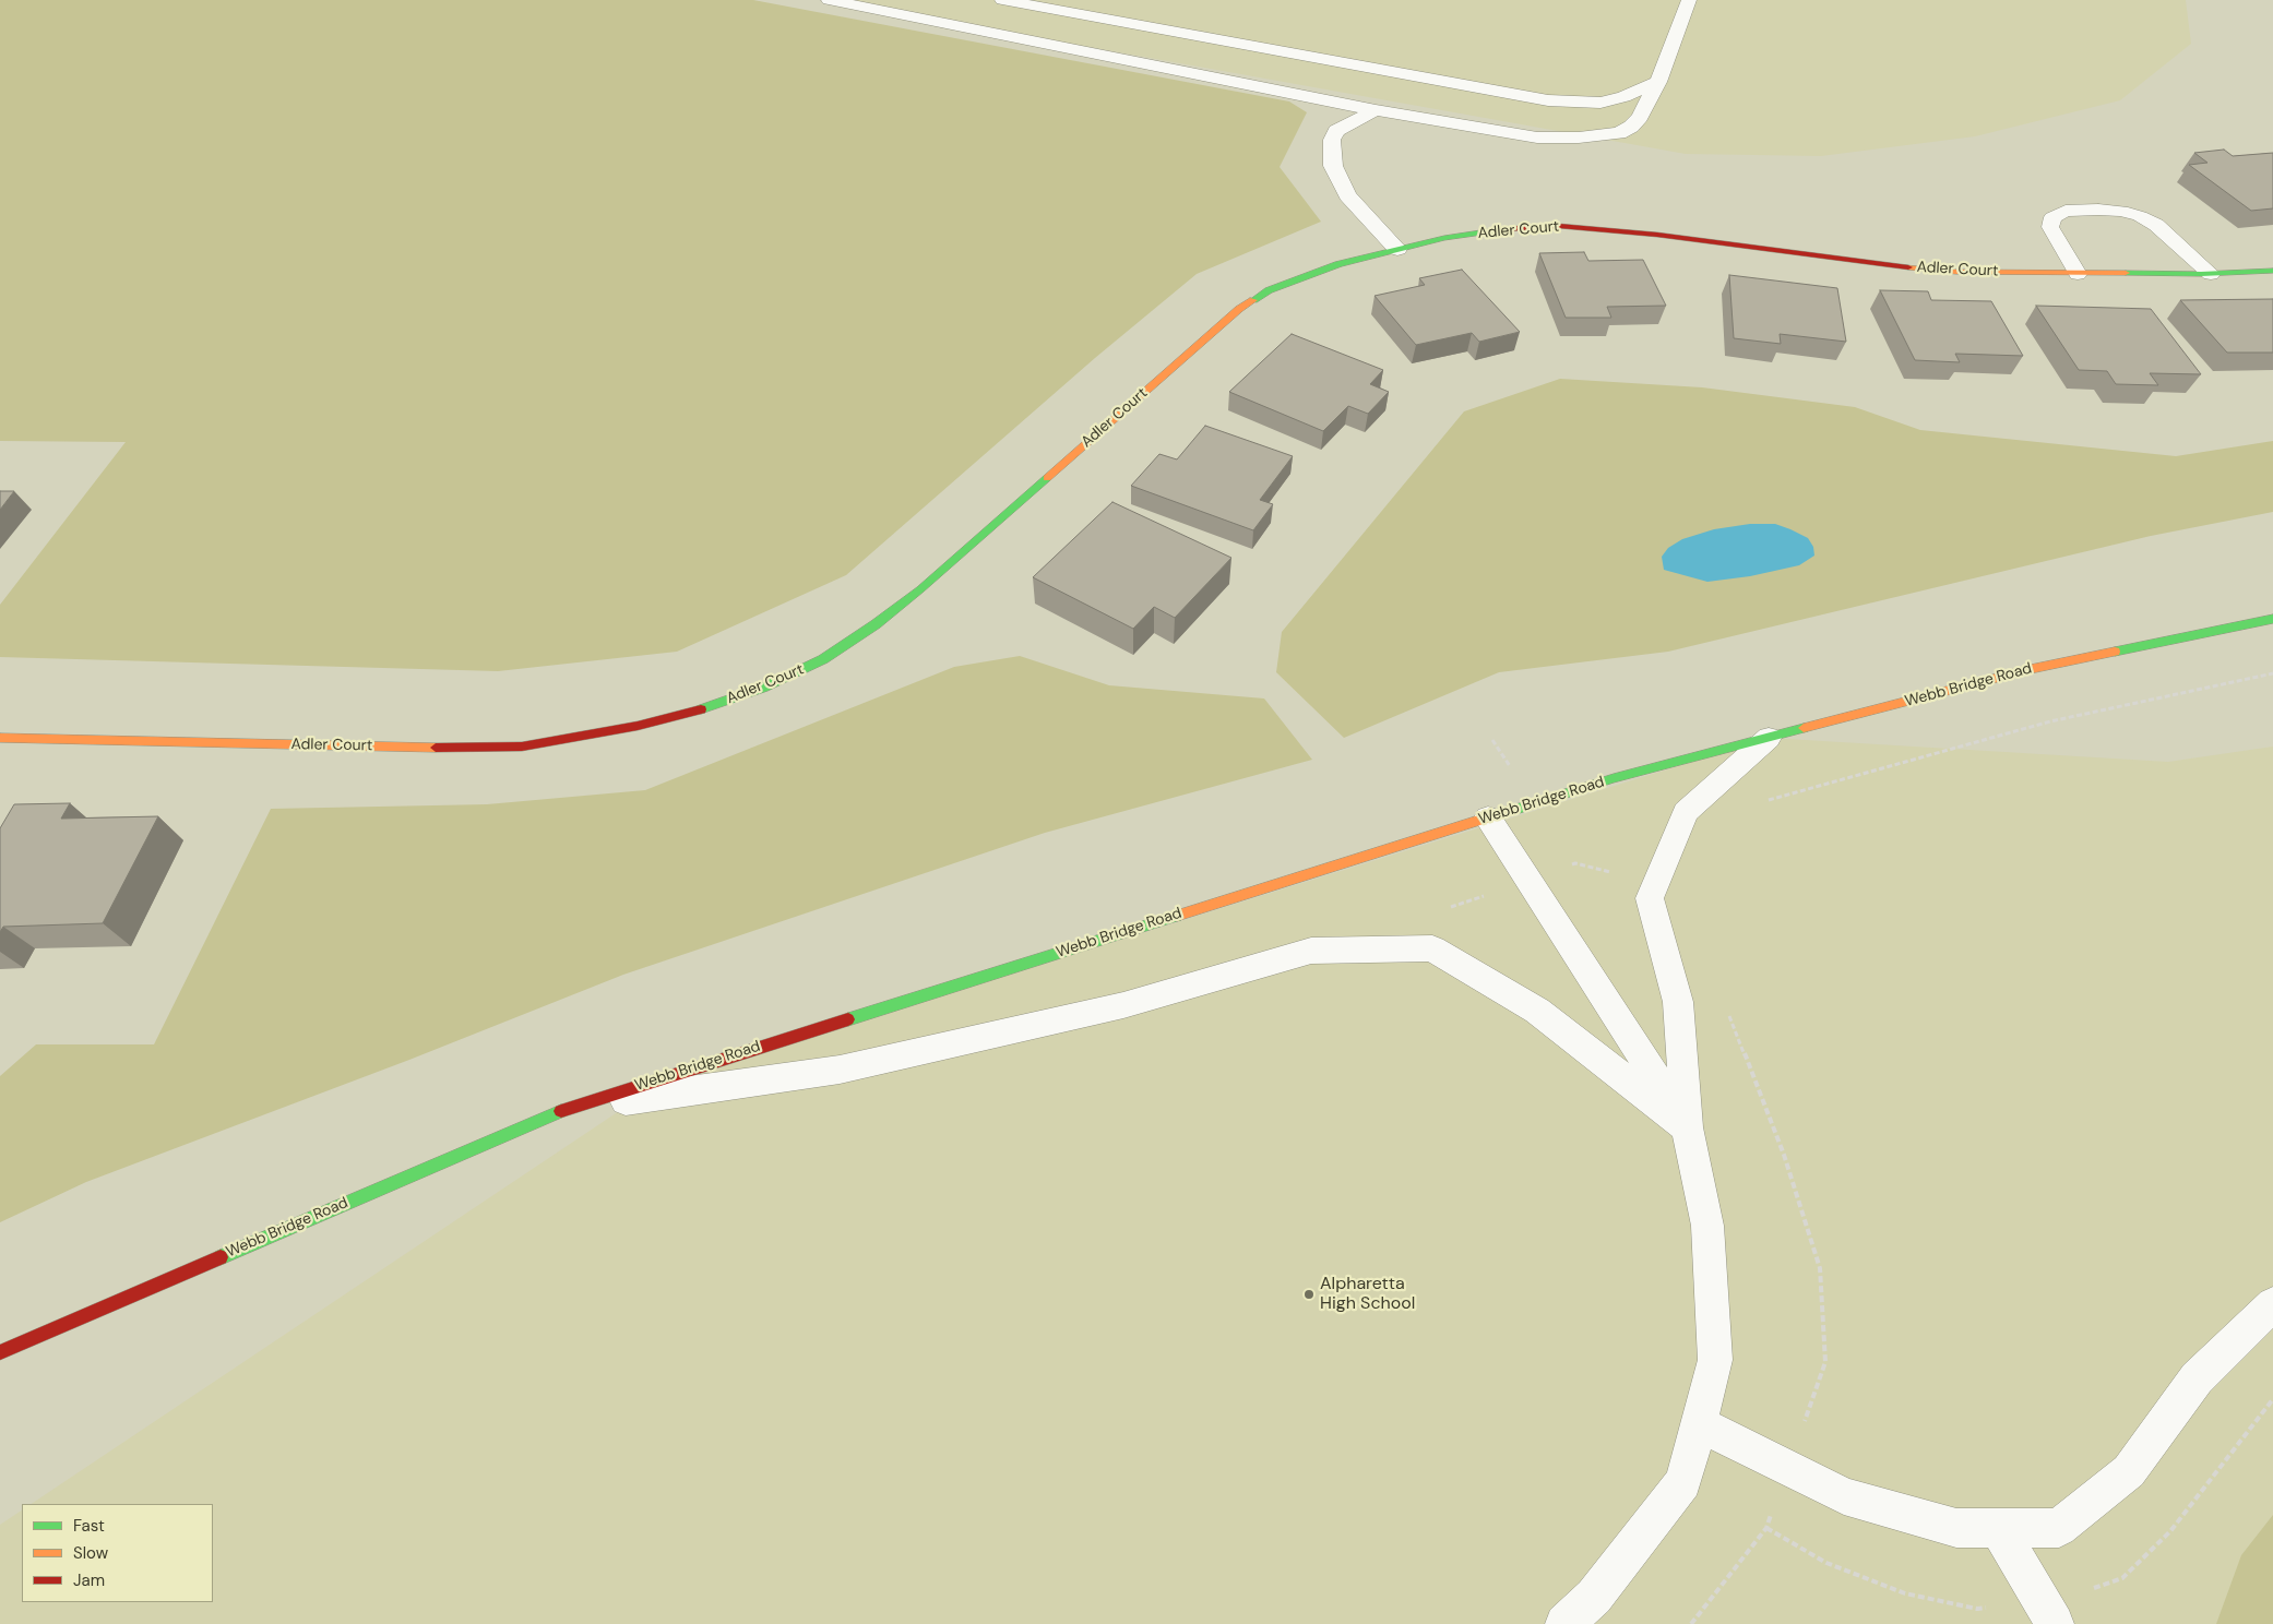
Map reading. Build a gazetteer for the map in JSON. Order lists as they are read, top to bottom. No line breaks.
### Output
{"streets":{"street":["Adler Court","Webb Bridge Road"]},"places":["Alpharetta High School"],"legend":["Fast","Slow","Jam"]}
